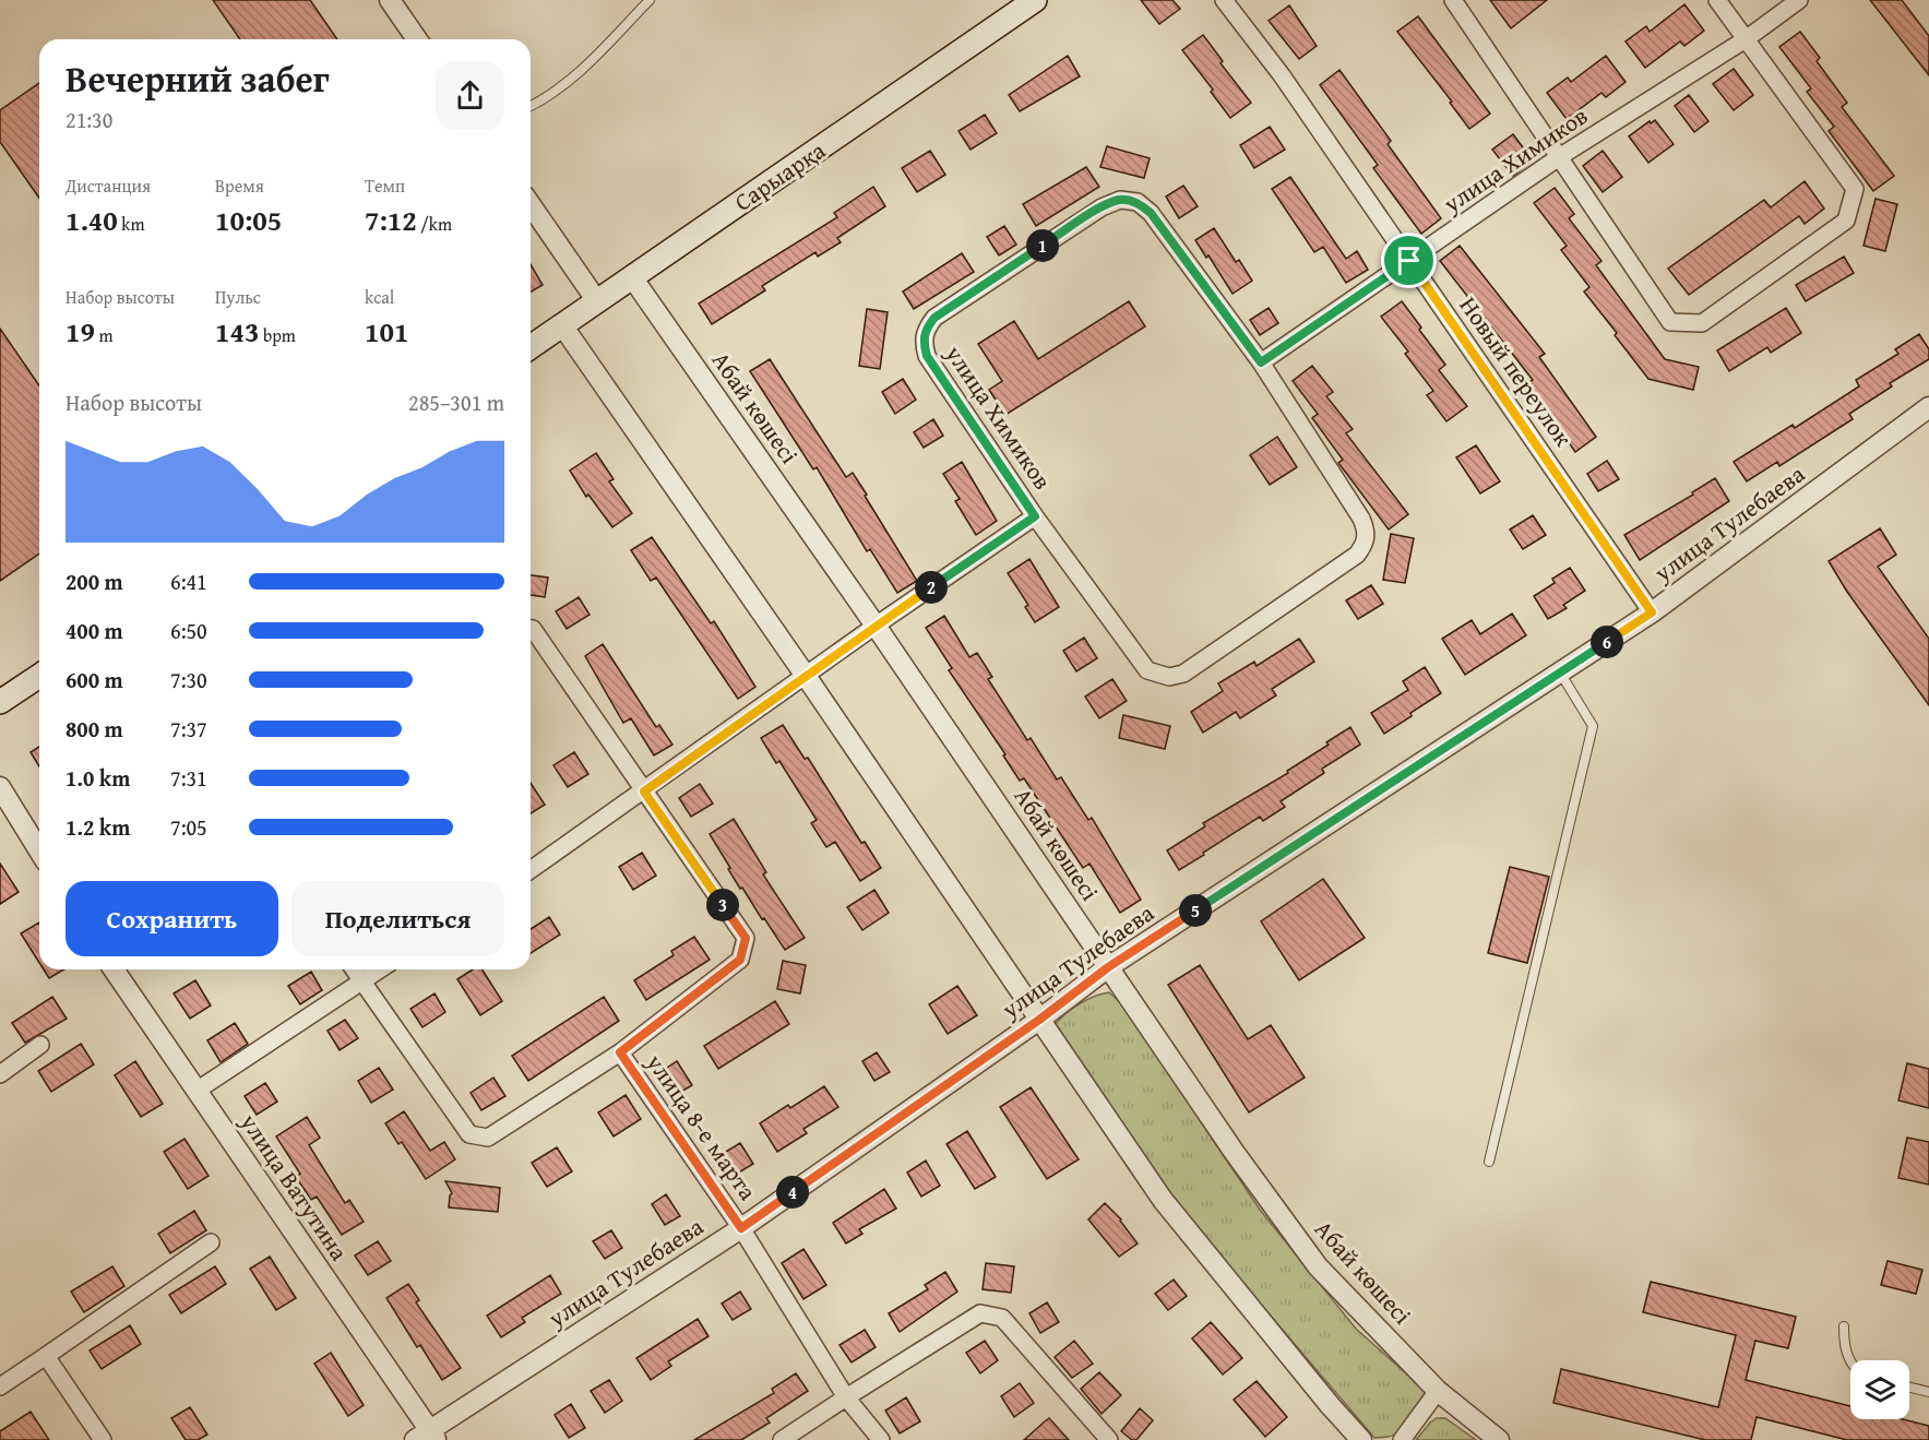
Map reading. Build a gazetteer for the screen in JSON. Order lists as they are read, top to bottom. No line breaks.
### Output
{"streets":{"main road":["Сарыарқа"],"street":["улица Химиков","Новый переулок","Абай көшесі","улица Тулебаева","улица 8-е марта","улица Ватутина"]},"crossings":[["улица Химиков","Новый переулок"],["улица Химиков","Абай көшесі"],["улица Химиков","улица 8-е марта"],["Сарыарқа","Абай көшесі"],["Новый переулок","улица Тулебаева"],["Абай көшесі","улица Тулебаева"],["улица Тулебаева","улица 8-е марта"],["улица Тулебаева","улица Ватутина"]],"page":{"heading":["Вечерний забег","21:30"],"stats":[["Дистанция","1.40 km"],["Время","10:05"],["Темп","7:12 /km"],["Набор высоты","19 m"],["Пульс","143 bpm"],["kcal","101"]],"pins":["1","2","6","3","5","4"],"chart":["Набор высоты","285–301 m"],"list":[{"name":"200 m","note":"6:41"},{"name":"400 m","note":"6:50"},{"name":"600 m","note":"7:30"},{"name":"800 m","note":"7:37"},{"name":"1.0 km","note":"7:31"},{"name":"1.2 km","note":"7:05"}],"buttons":["Сохранить","Поделиться"]}}
